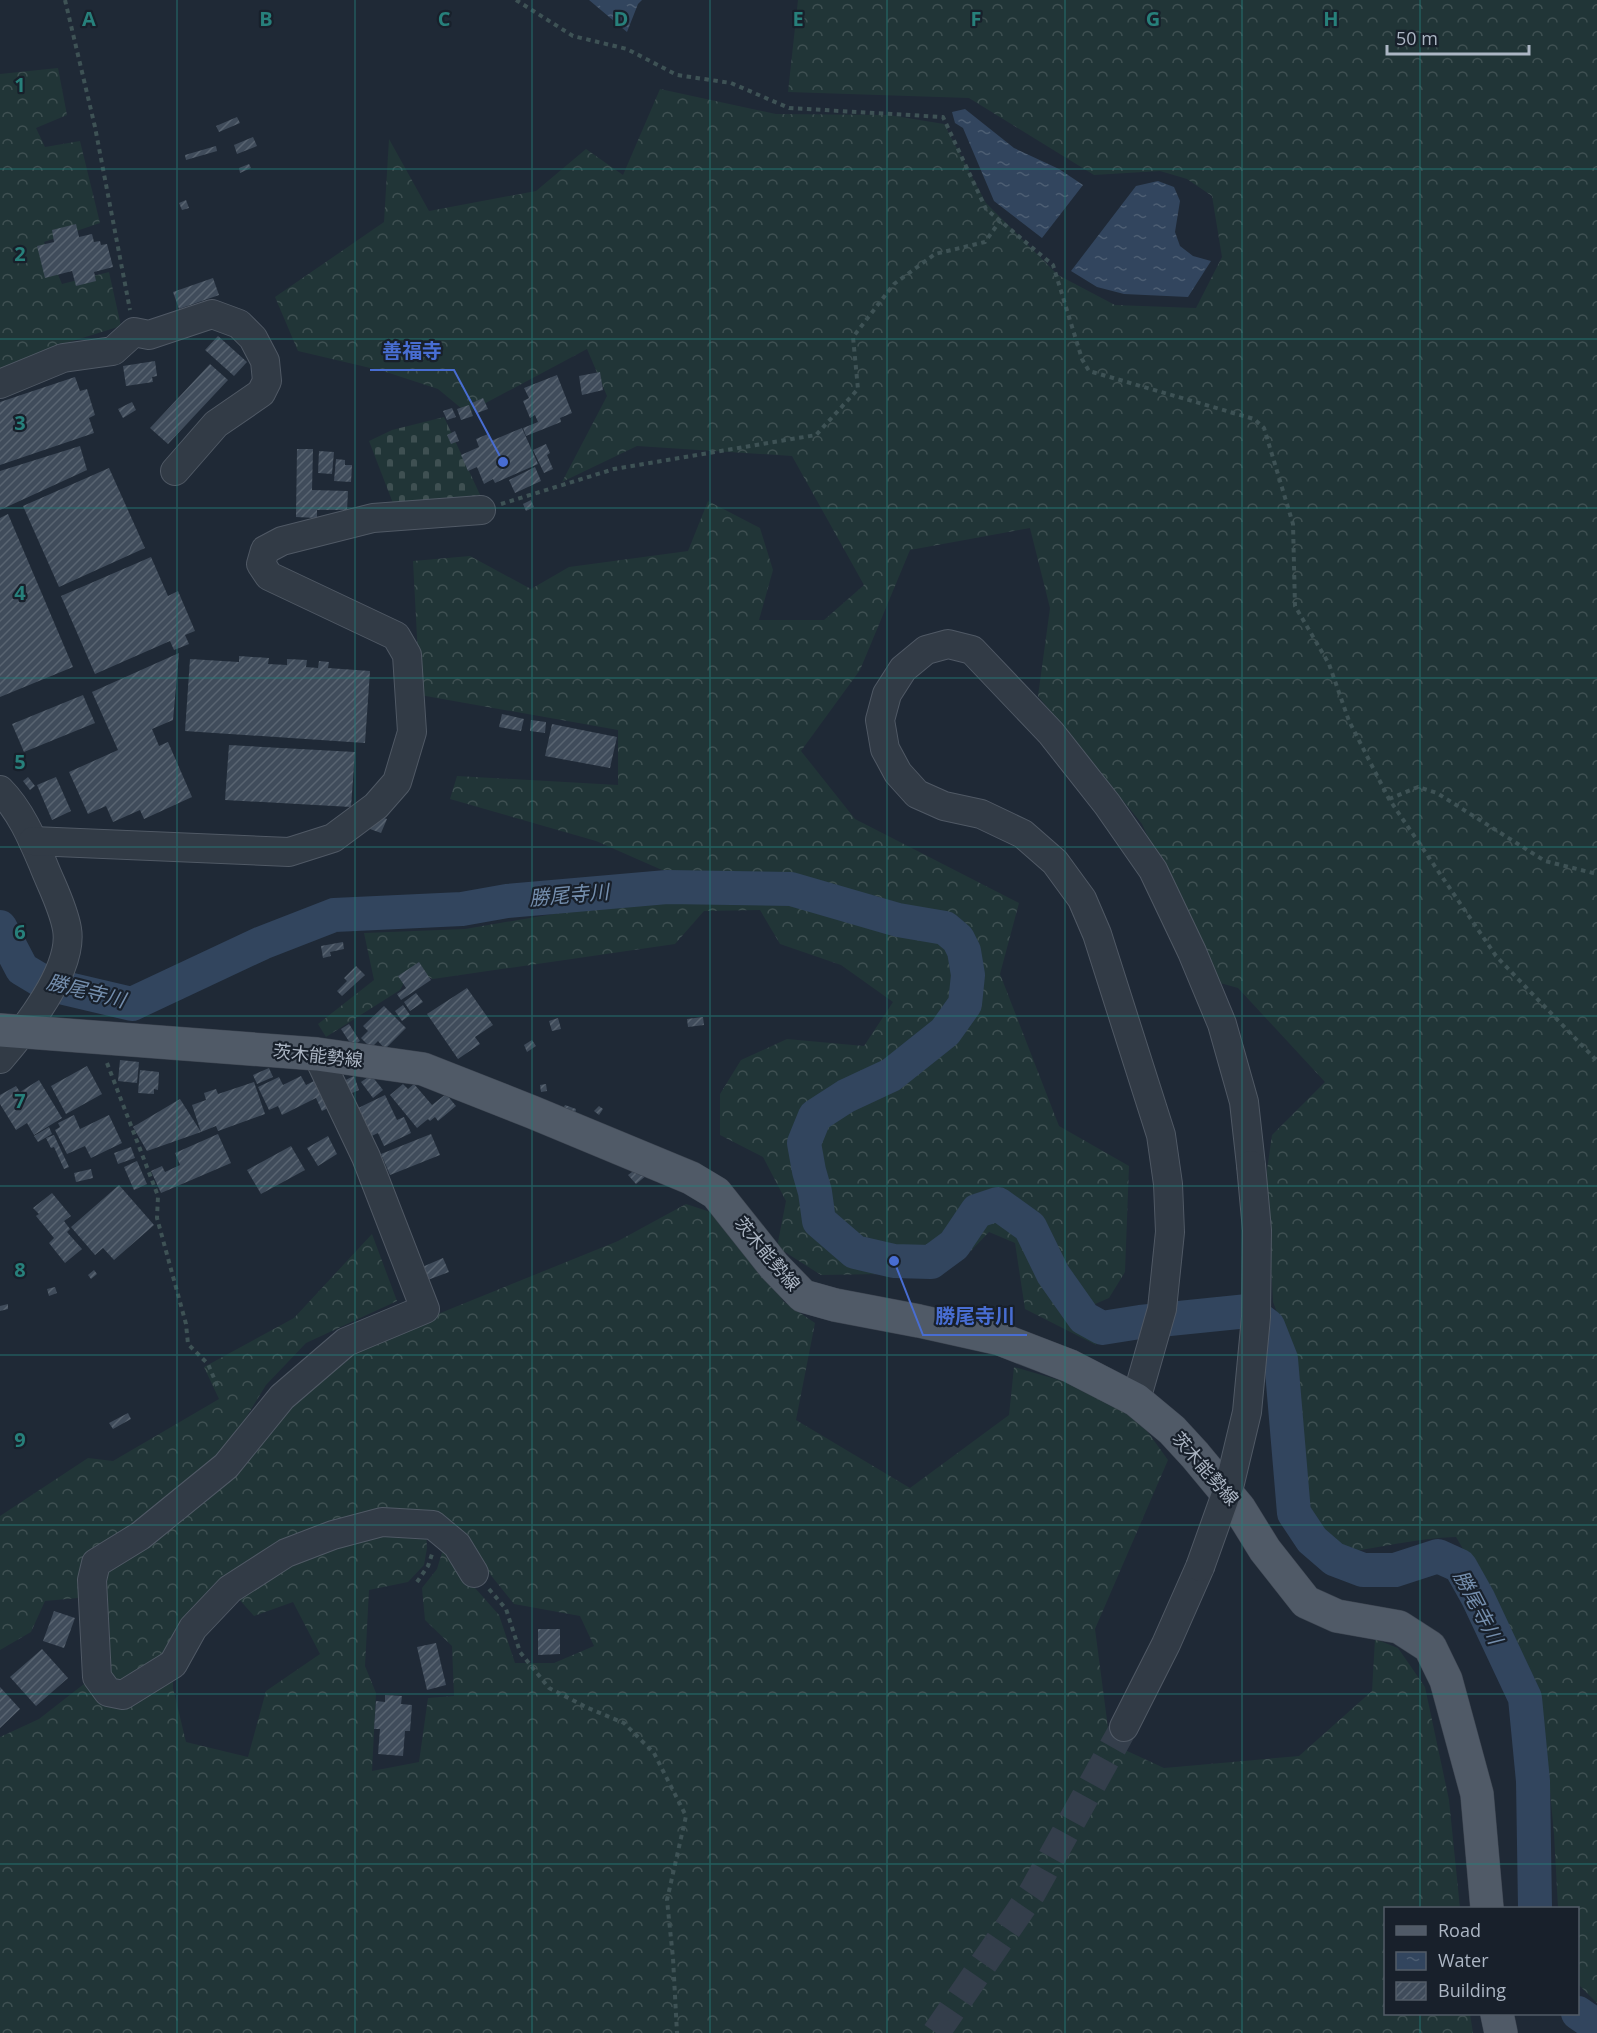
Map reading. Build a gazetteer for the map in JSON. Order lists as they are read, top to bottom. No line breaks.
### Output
{"streets":{"main road":["茨木能勢線"]},"water":["勝尾寺川"],"places":["善福寺","勝尾寺川"],"legend":["Road","Water","Building"],"scale_bar":"50 m","grid":{"columns":["A","B","C","D","E","F","G","H"],"rows":["1","2","3","4","5","6","7","8","9"]}}
